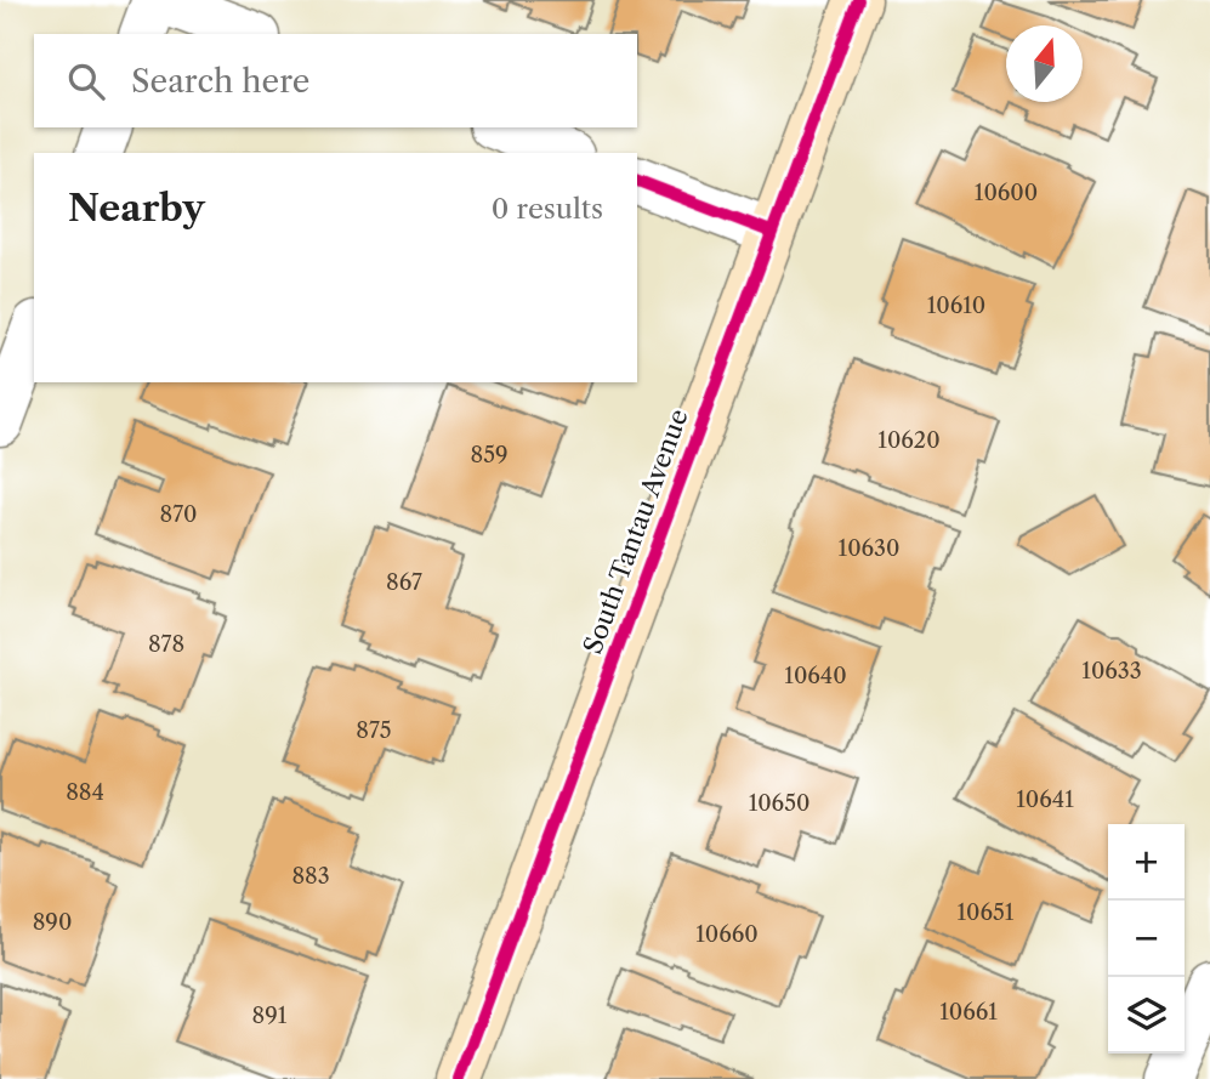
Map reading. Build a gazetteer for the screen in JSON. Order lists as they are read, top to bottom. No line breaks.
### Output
{"streets":{"street":["South Tantau Avenue"]},"house_numbers":["10600","10610","10620","859","870","10630","867","878","10633","10640","875","884","10641","10650","883","10651","890","10660","10661","891"],"north":"top","page":{"search":"Search here","heading":["Nearby","0 results"],"map_buttons":["+","−"]}}
